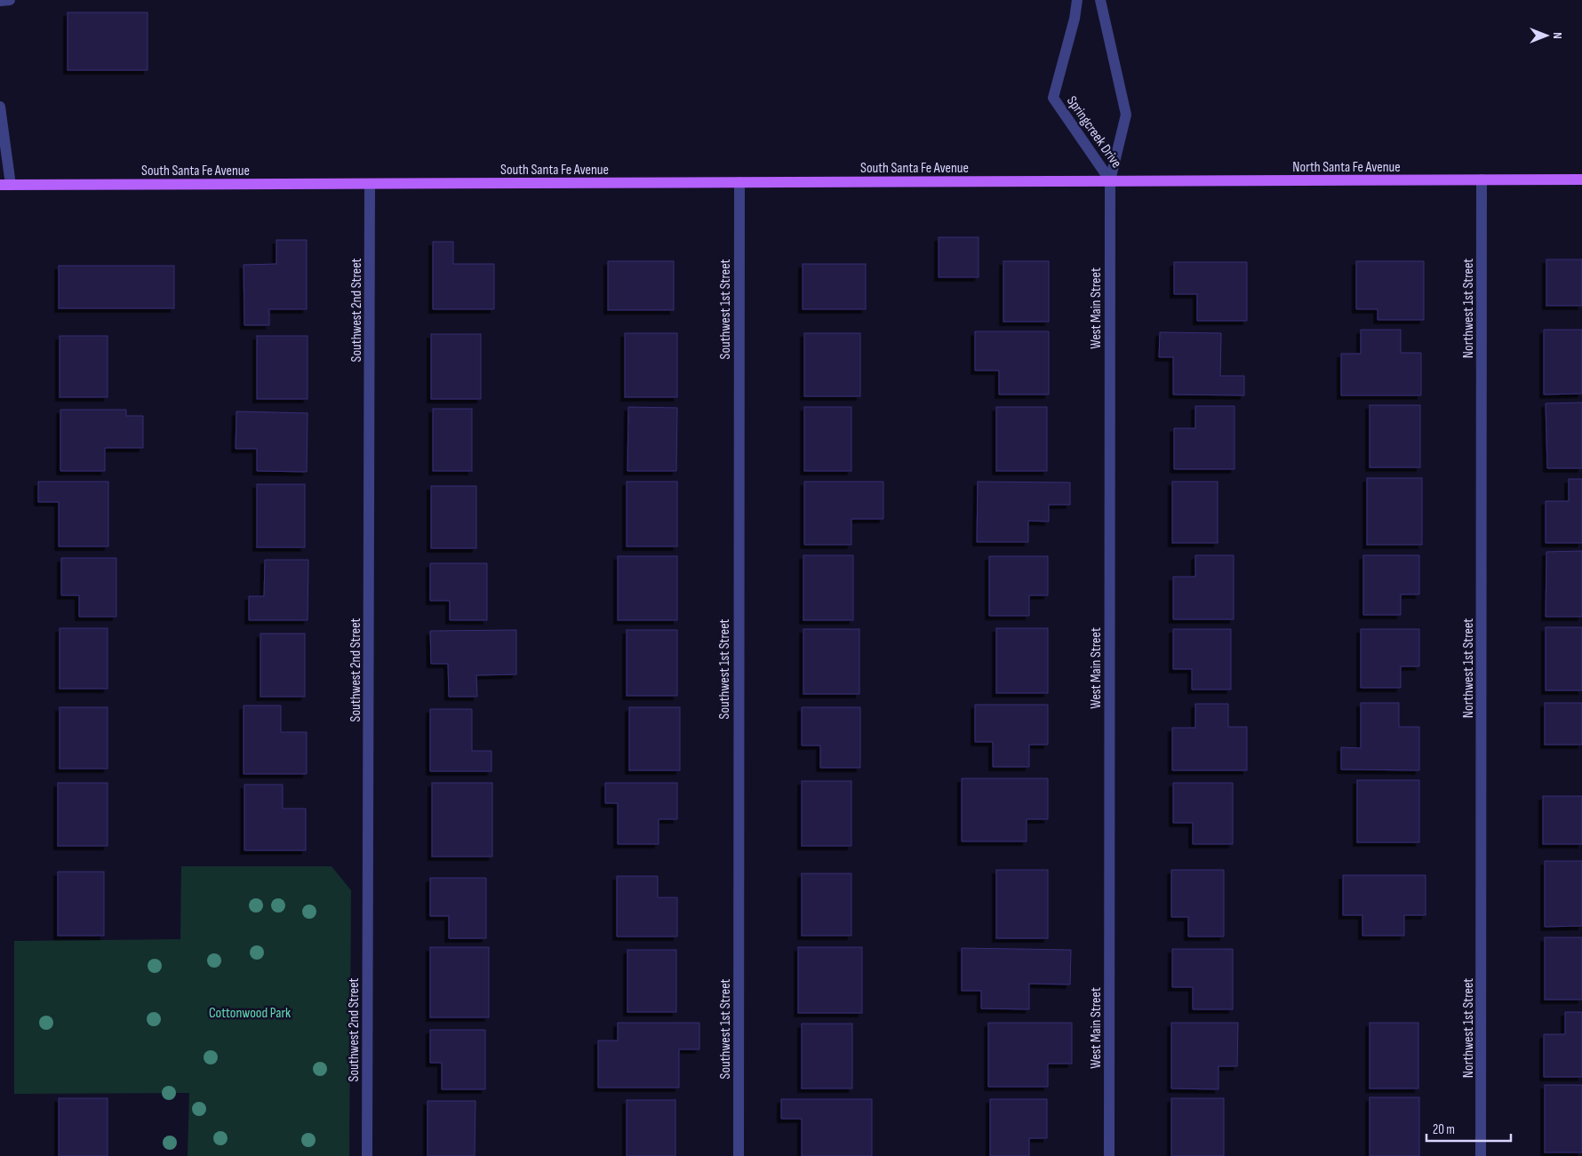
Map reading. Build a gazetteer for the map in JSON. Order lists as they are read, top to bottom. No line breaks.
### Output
{"streets":{"main road":["North Santa Fe Avenue","South Santa Fe Avenue"],"street":["Springcreek Drive","West Main Street","Northwest 1st Street","Southwest 1st Street","Southwest 2nd Street"]},"crossings":[["Springcreek Drive","North Santa Fe Avenue"],["Springcreek Drive","South Santa Fe Avenue"],["Springcreek Drive","West Main Street"],["North Santa Fe Avenue","South Santa Fe Avenue"],["North Santa Fe Avenue","West Main Street"],["North Santa Fe Avenue","Northwest 1st Street"],["South Santa Fe Avenue","West Main Street"],["South Santa Fe Avenue","Southwest 1st Street"],["South Santa Fe Avenue","Southwest 2nd Street"]],"parks":["Cottonwood Park"],"scale_bar":"20 m","north":"right"}
